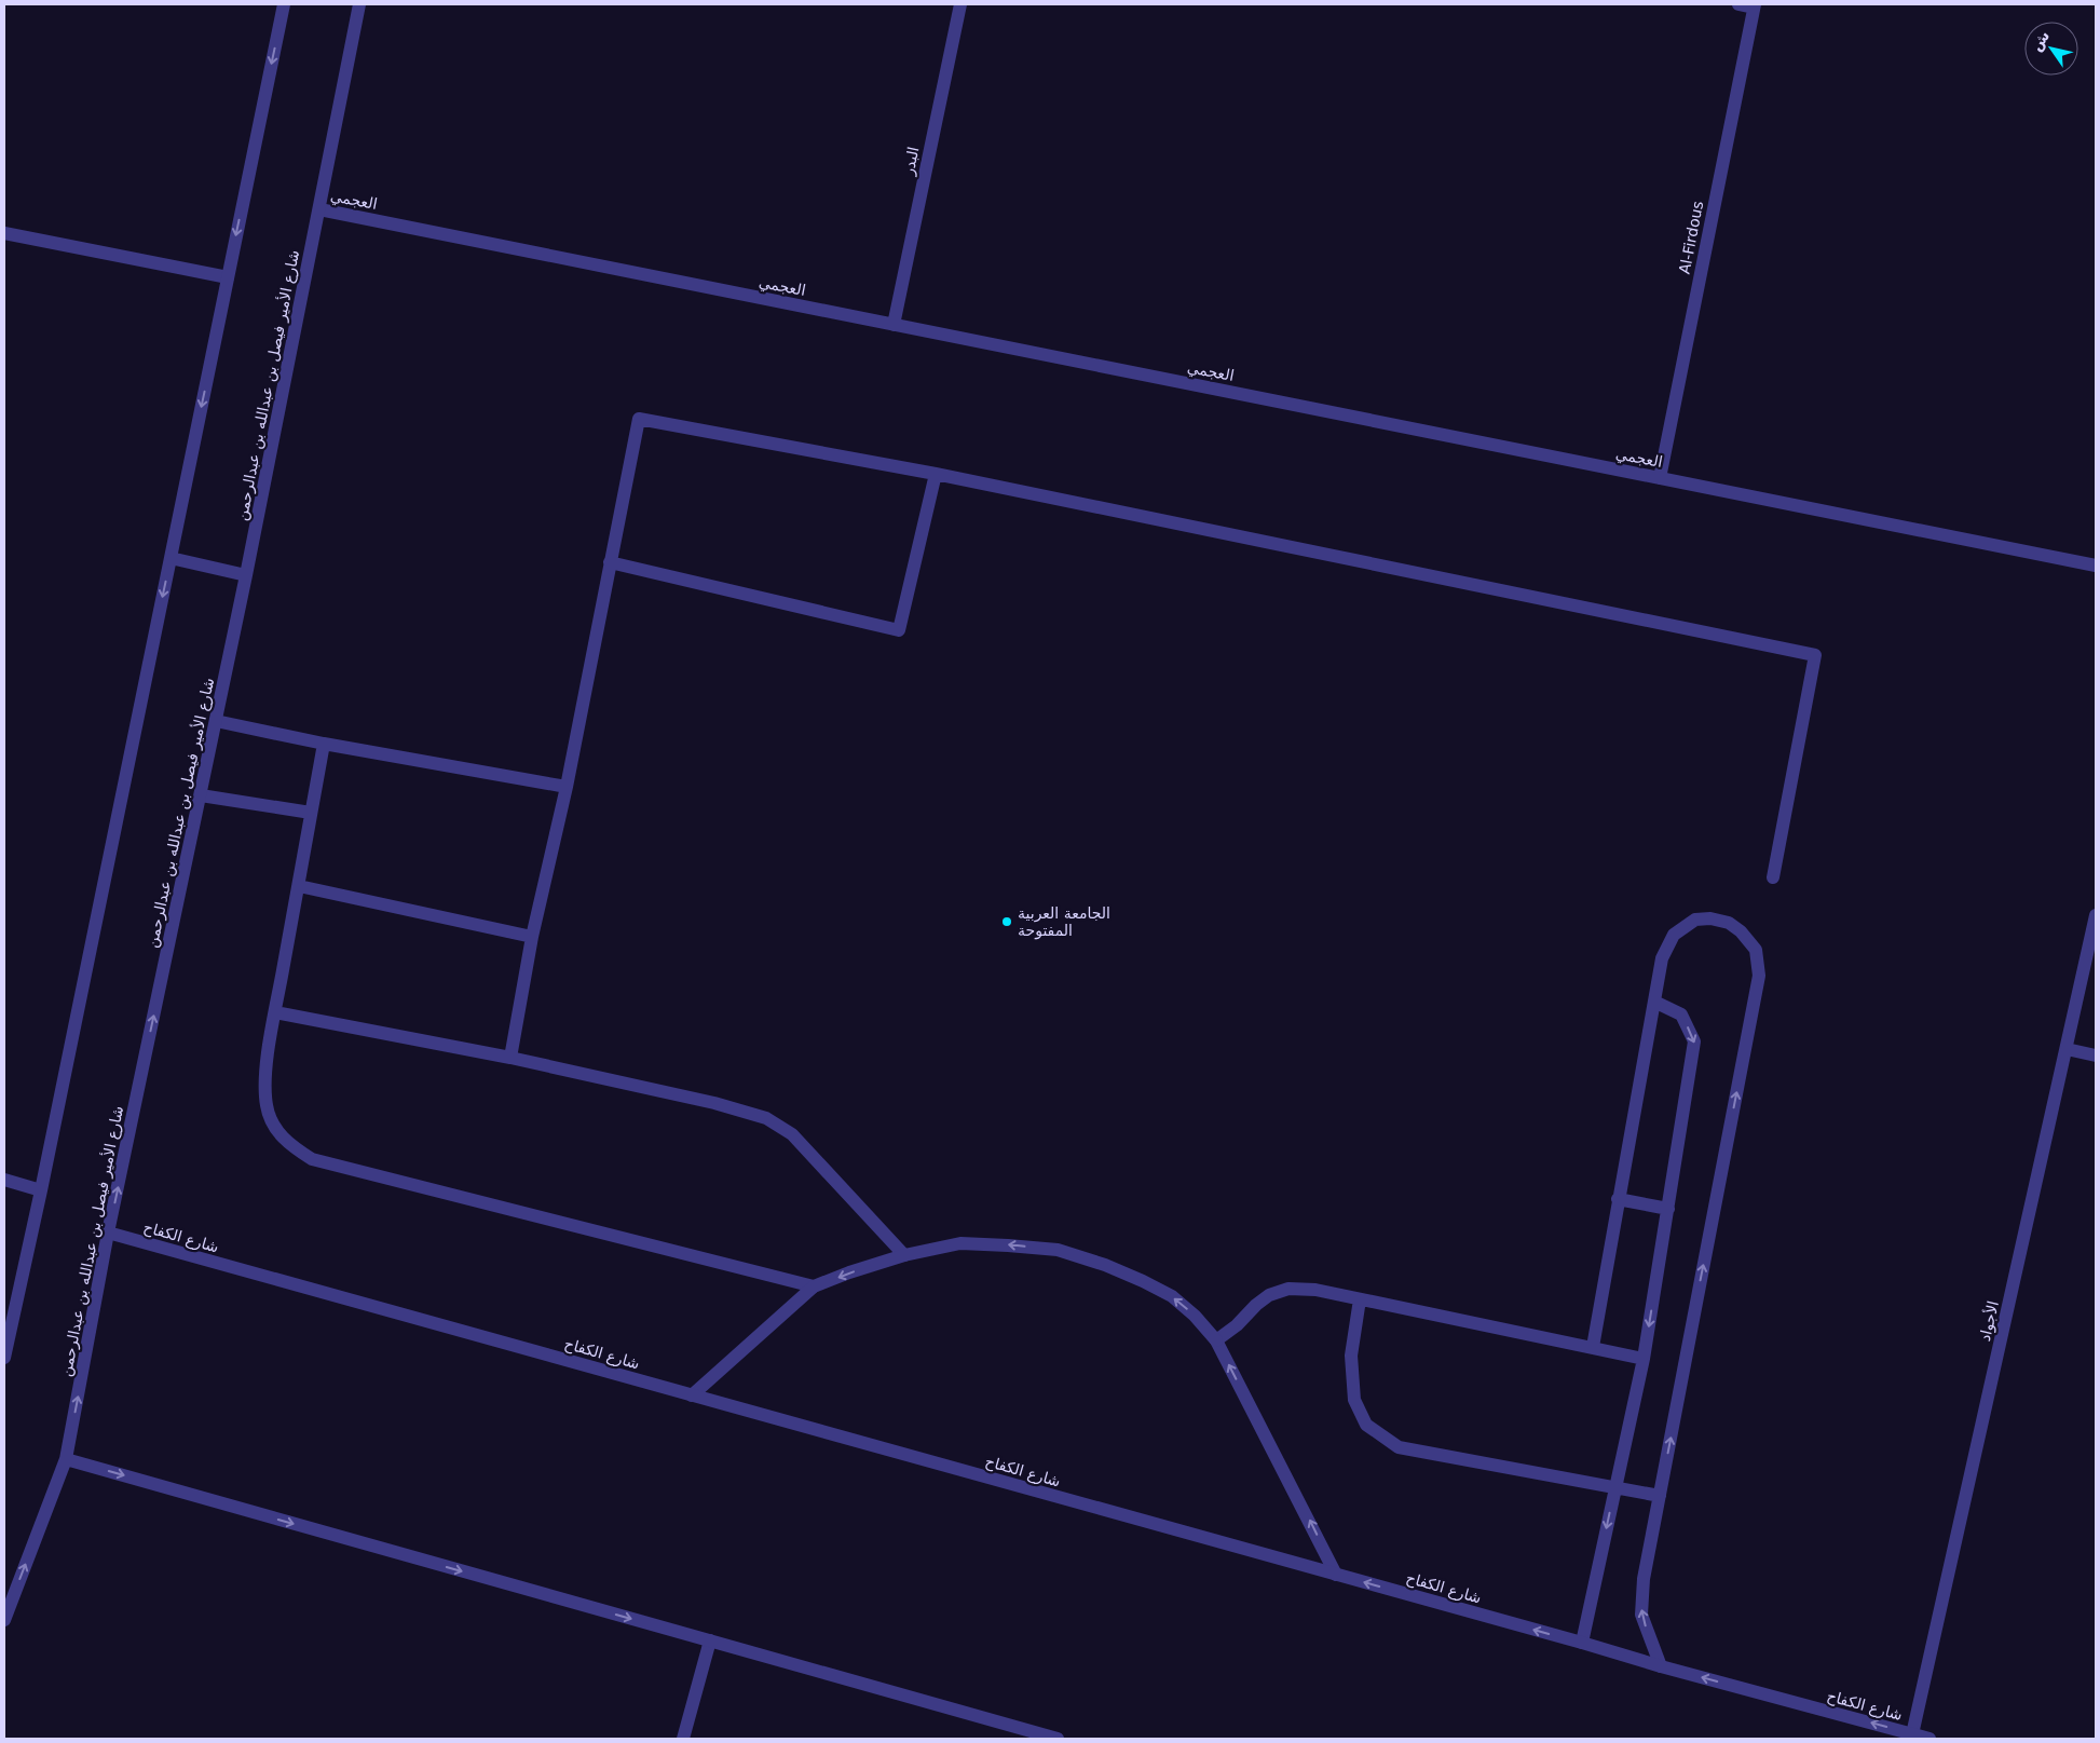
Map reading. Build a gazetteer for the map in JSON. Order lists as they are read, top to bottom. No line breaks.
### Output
{"streets":{"street":["البدر","العجمي","Al-Firdous","شارع الأمير فيصل بن عبدالله بن عبدالرحمن","شارع الكفاح","الأجواد"]},"crossings":[["البدر","العجمي"],["العجمي","Al-Firdous"],["العجمي","شارع الأمير فيصل بن عبدالله بن عبدالرحمن"],["شارع الأمير فيصل بن عبدالله بن عبدالرحمن","شارع الكفاح"],["شارع الكفاح","الأجواد"]],"places":["الجامعة العربية المفتوحة"],"north":"top left"}
